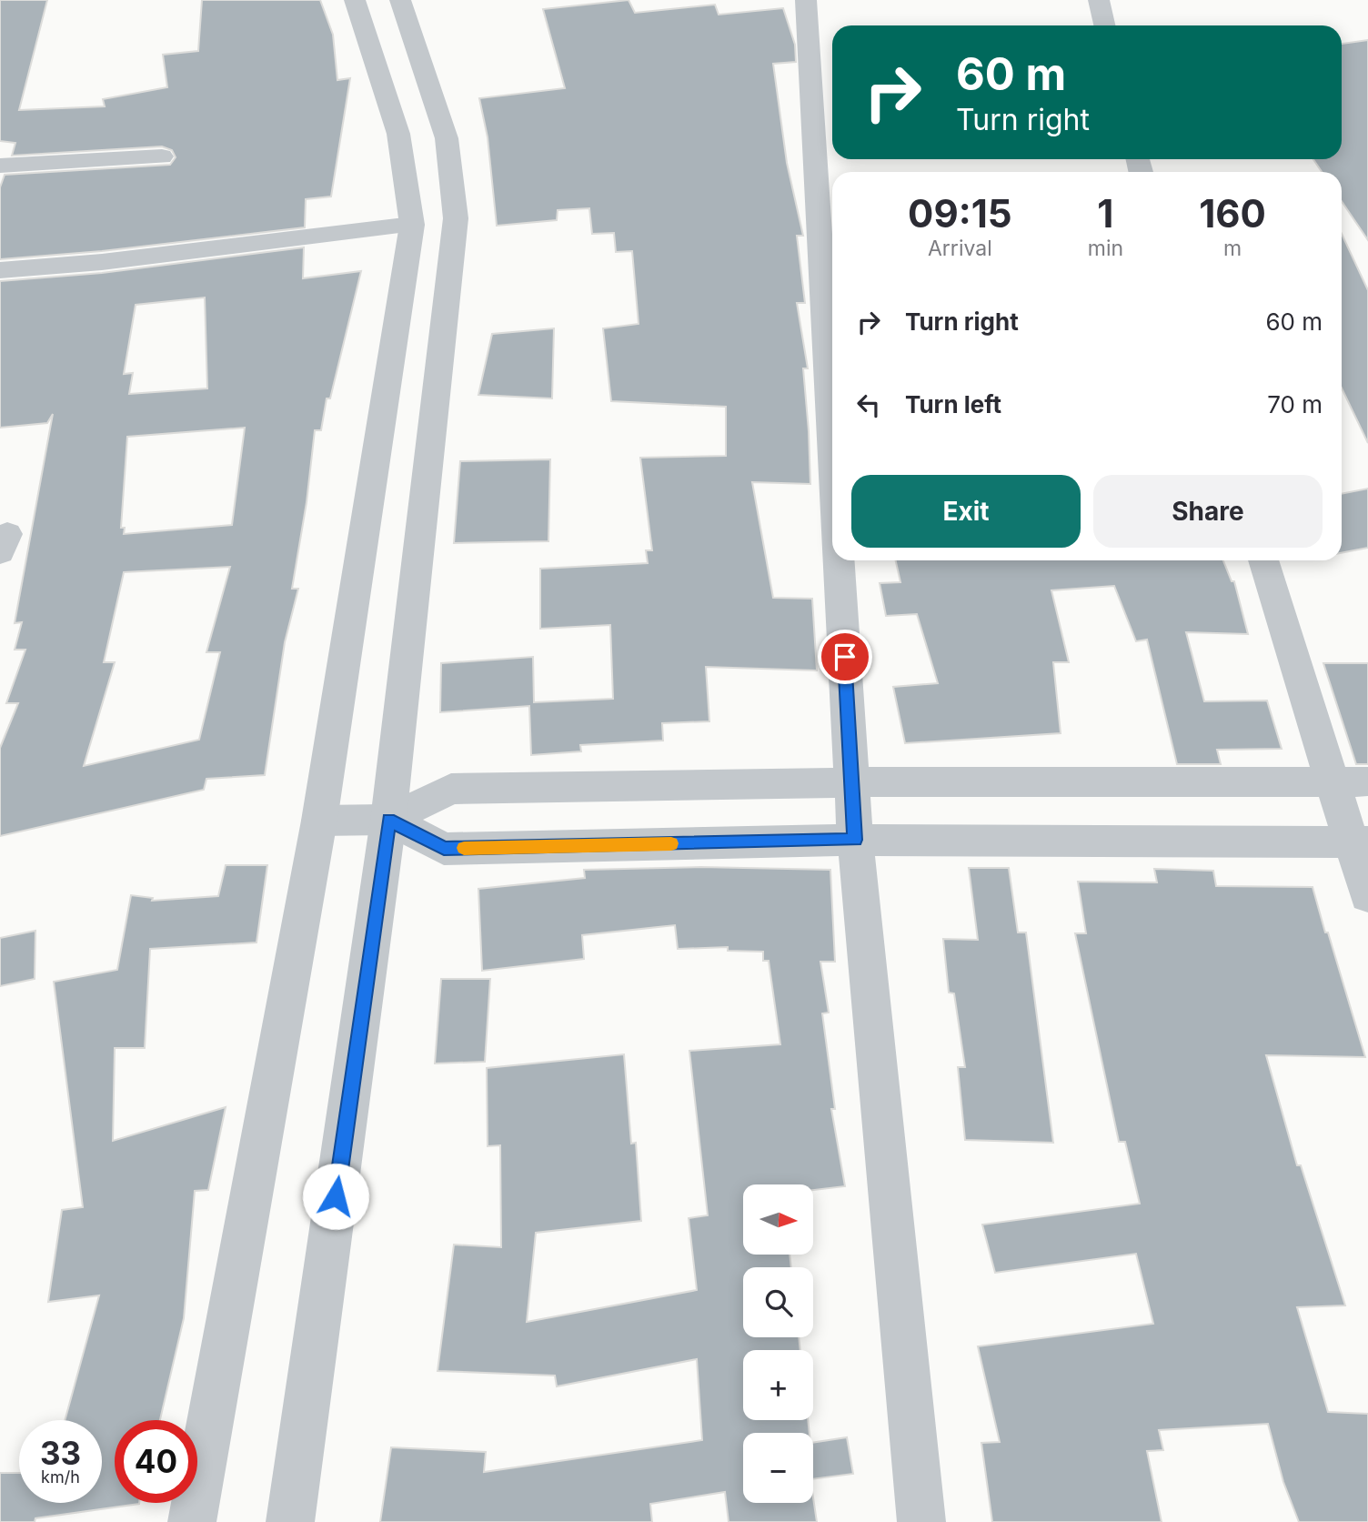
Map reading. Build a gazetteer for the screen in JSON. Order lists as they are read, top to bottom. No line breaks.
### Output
{"north":"right","page":{"turn":["60 m","Turn right"],"eta":["09:15","Arrival","1","min","160","m"],"list":[{"name":"Turn right","value":"60 m"},{"name":"Turn left","value":"70 m"}],"buttons":["Exit","Share"],"map_buttons":["+","−"],"speed":"33 km/h","limit":"40"}}
